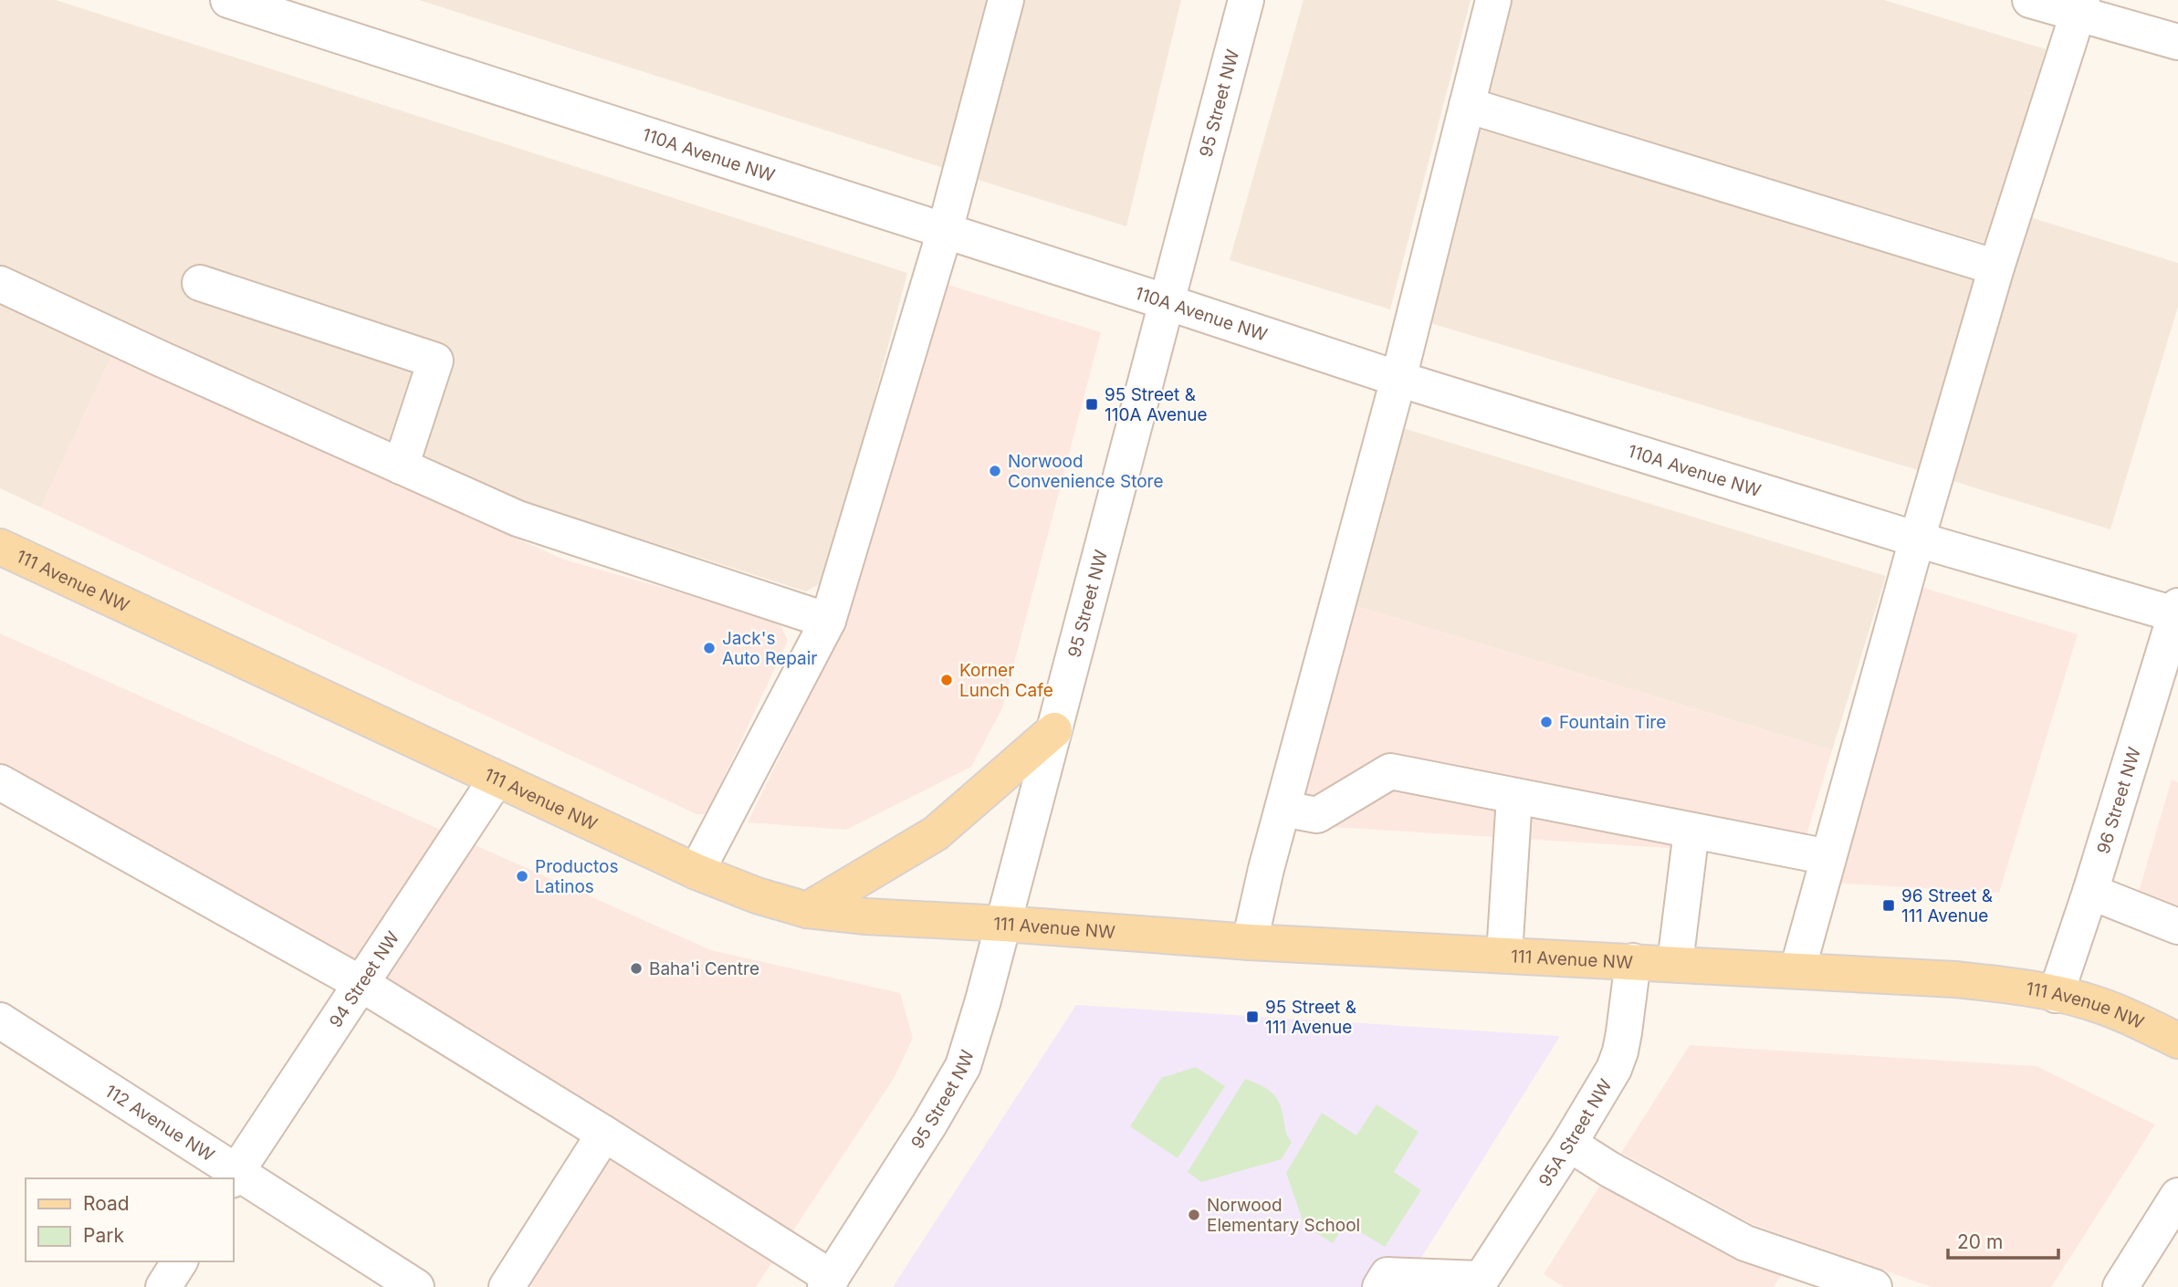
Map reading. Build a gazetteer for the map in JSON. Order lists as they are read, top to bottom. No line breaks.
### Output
{"streets":{"main road":["111 Avenue NW"],"street":["95 Street NW","110A Avenue NW","96 Street NW","94 Street NW","112 Avenue NW","95A Street NW"]},"crossings":[["95 Street NW","110A Avenue NW"],["95 Street NW","111 Avenue NW"],["110A Avenue NW","96 Street NW"],["111 Avenue NW","96 Street NW"],["111 Avenue NW","94 Street NW"],["111 Avenue NW","95A Street NW"],["94 Street NW","112 Avenue NW"]],"places":{"transit":["95 Street & 110A Avenue","96 Street & 111 Avenue","95 Street & 111 Avenue"],"other":["Norwood Convenience Store","Jack's Auto Repair","Korner Lunch Cafe","Fountain Tire","Productos Latinos","Baha'i Centre","Norwood Elementary School"]},"legend":["Road","Park"],"scale_bar":"20 m"}
